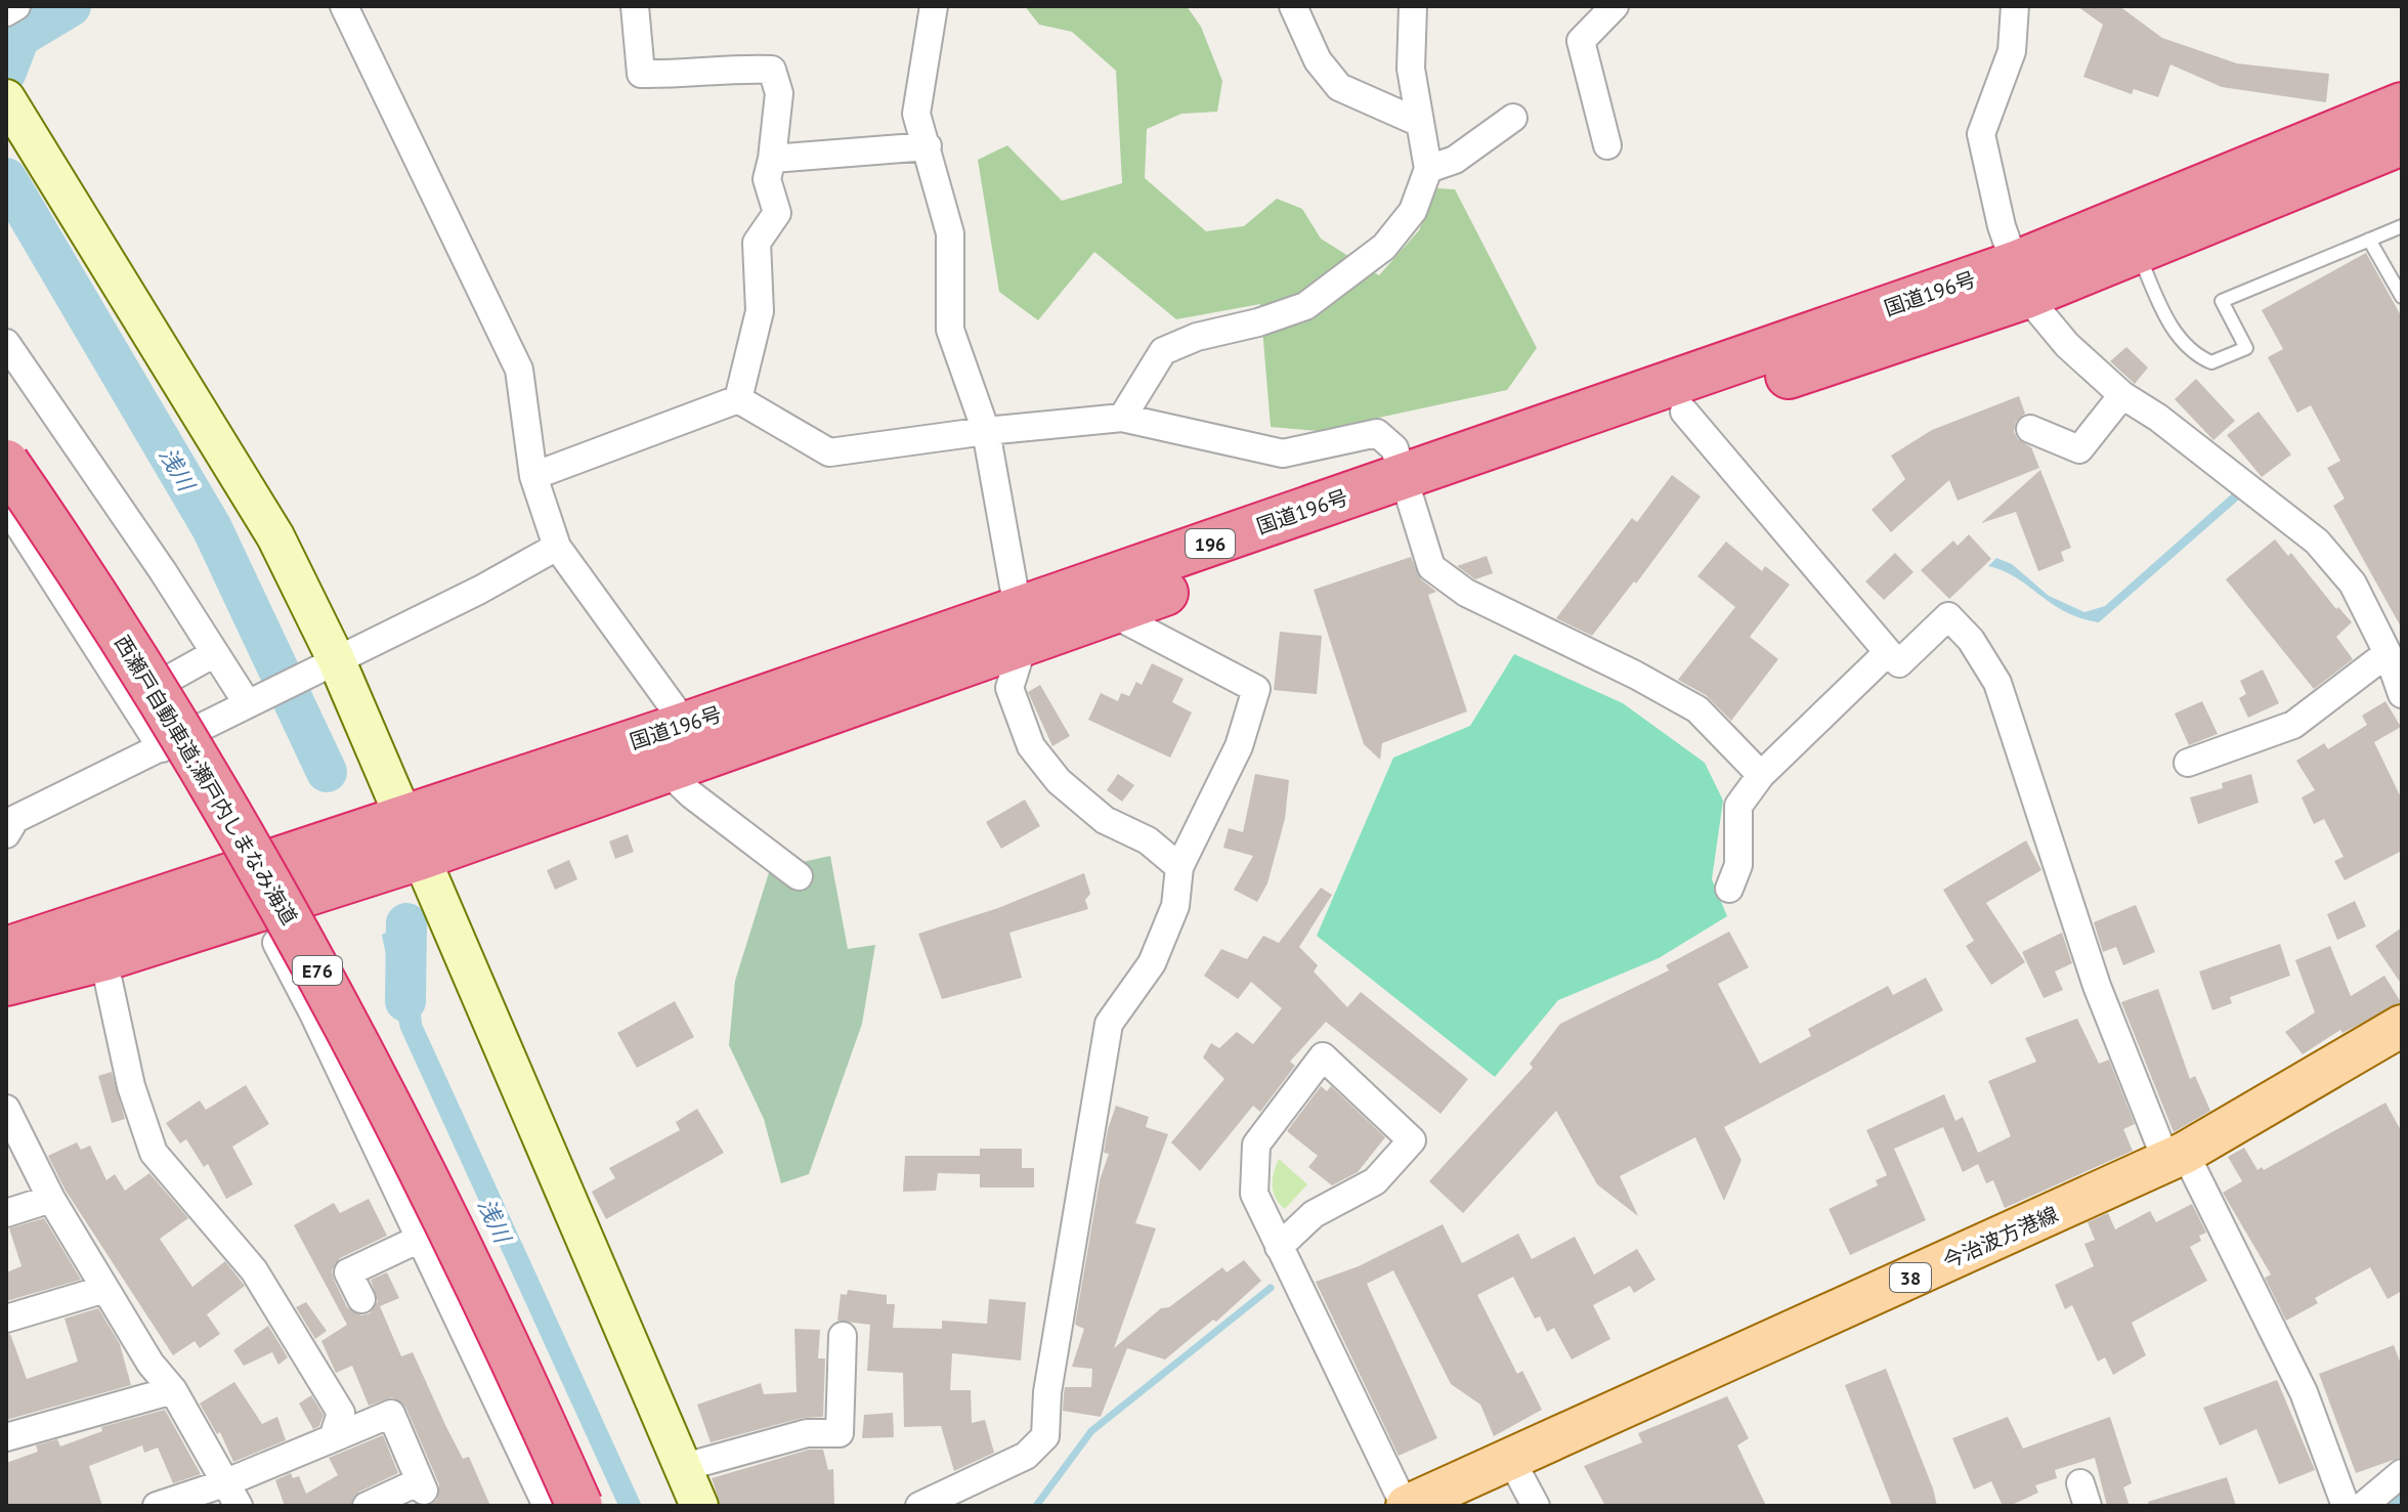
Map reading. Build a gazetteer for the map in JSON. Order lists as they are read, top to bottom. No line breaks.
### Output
{"streets":{"highway":["国道196号","196","西瀬戸自動車道;瀬戸内しまなみ海道","E76"],"main road":["今治波方港線","38"]},"water":["浅川"]}
